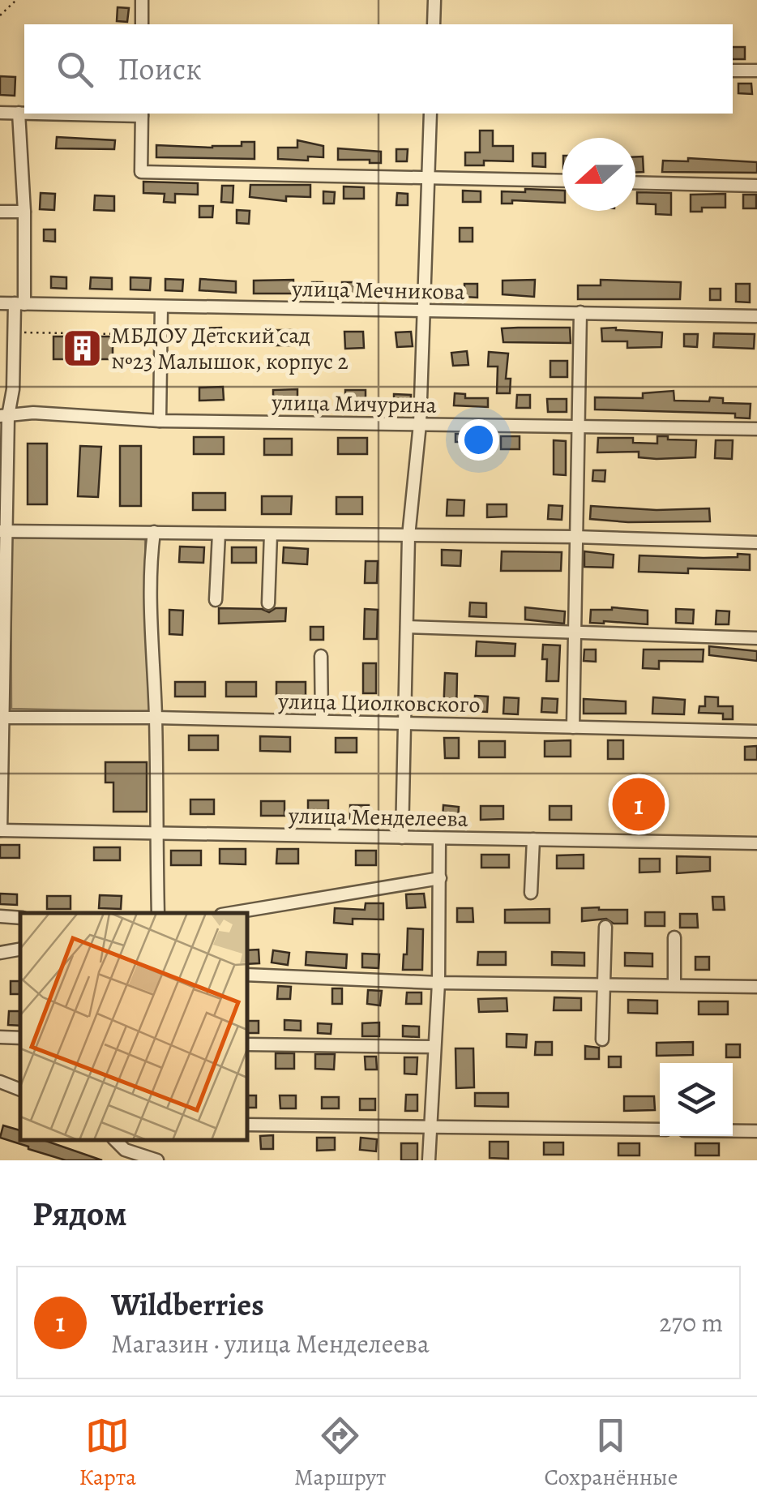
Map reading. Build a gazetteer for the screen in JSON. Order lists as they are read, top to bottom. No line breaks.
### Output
{"streets":{"street":["улица Мечникова","улица Мичурина","улица Циолковского","улица Менделеева"]},"places":{"building":["МБДОУ Детский сад №23 Малышок, корпус 2"]},"north":"left","page":{"search":"Поиск","pins":"1","heading":"Рядом","list":[{"mark":"1","name":"Wildberries","note":"Магазин · улица Менделеева","value":"270 m"}],"nav":["Карта","Маршрут","Сохранённые"]}}
